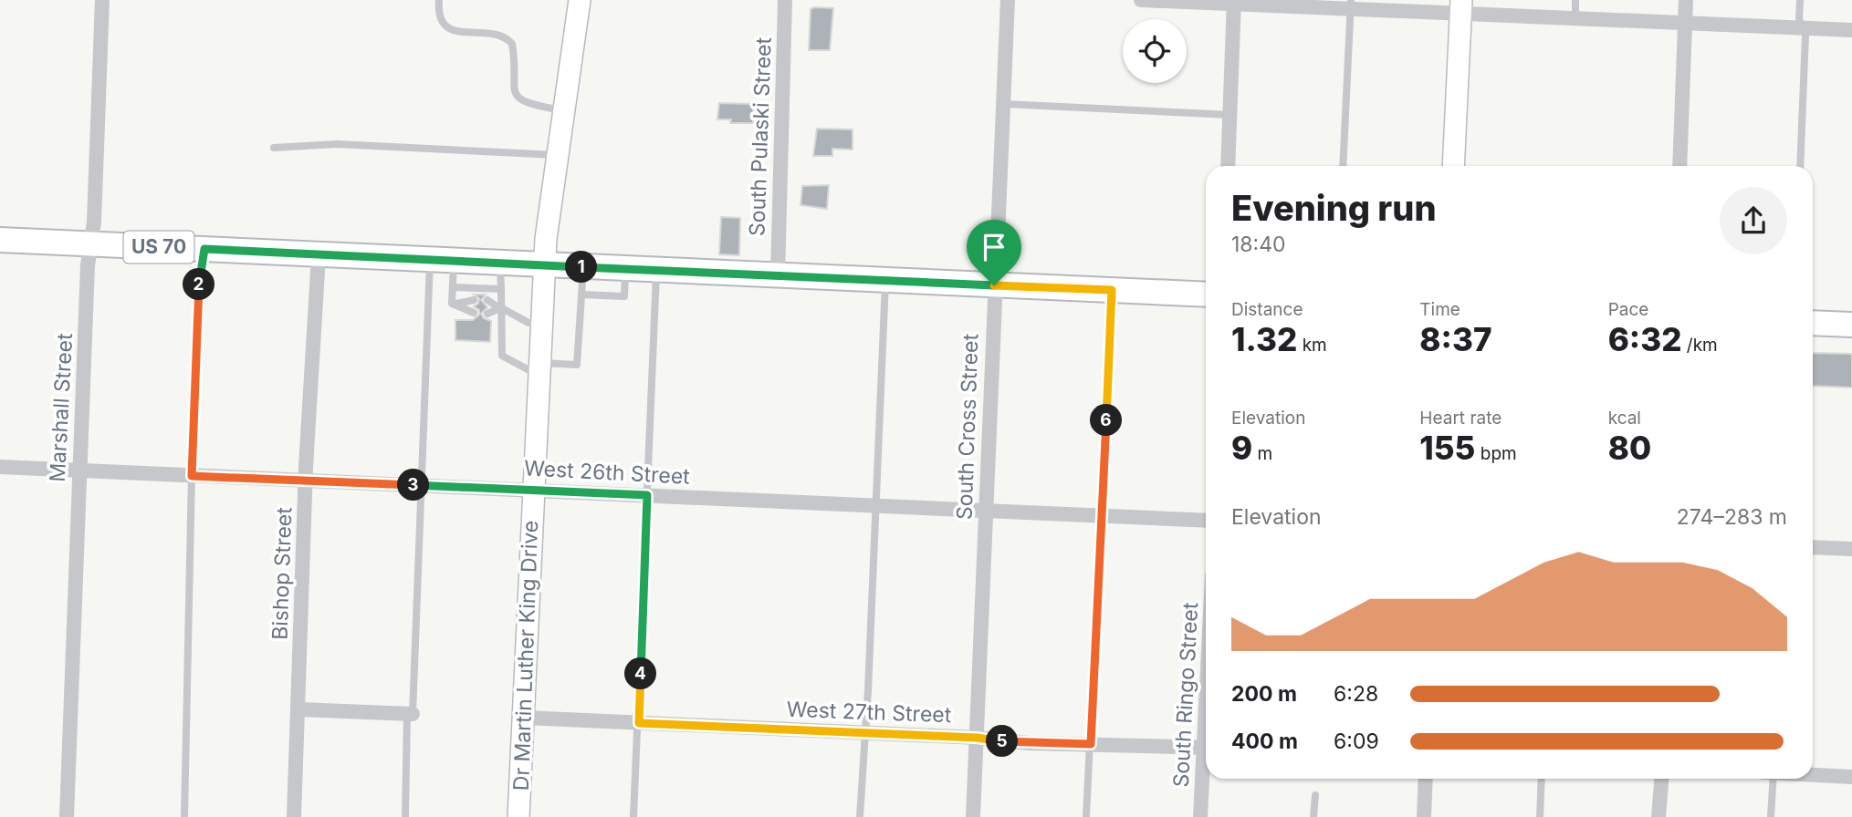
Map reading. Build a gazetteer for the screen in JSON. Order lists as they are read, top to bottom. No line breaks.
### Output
{"streets":{"main road":["US 70"],"street":["South Pulaski Street","Marshall Street","South Cross Street","West 26th Street","Bishop Street","Dr Martin Luther King Drive","South Ringo Street","West 27th Street"]},"crossings":[["South Pulaski Street","US 70"],["US 70","Marshall Street"],["US 70","South Cross Street"],["US 70","Bishop Street"],["US 70","Dr Martin Luther King Drive"],["Marshall Street","West 26th Street"],["South Cross Street","West 26th Street"],["South Cross Street","West 27th Street"],["West 26th Street","Bishop Street"],["West 26th Street","Dr Martin Luther King Drive"],["Dr Martin Luther King Drive","West 27th Street"]],"page":{"heading":["Evening run","18:40"],"pins":["1","2","6","3","4","5"],"stats":[["Distance","1.32 km"],["Time","8:37"],["Pace","6:32 /km"],["Elevation","9 m"],["Heart rate","155 bpm"],["kcal","80"]],"chart":["Elevation","274–283 m"],"list":[{"name":"200 m","note":"6:28"},{"name":"400 m","note":"6:09"}]}}
